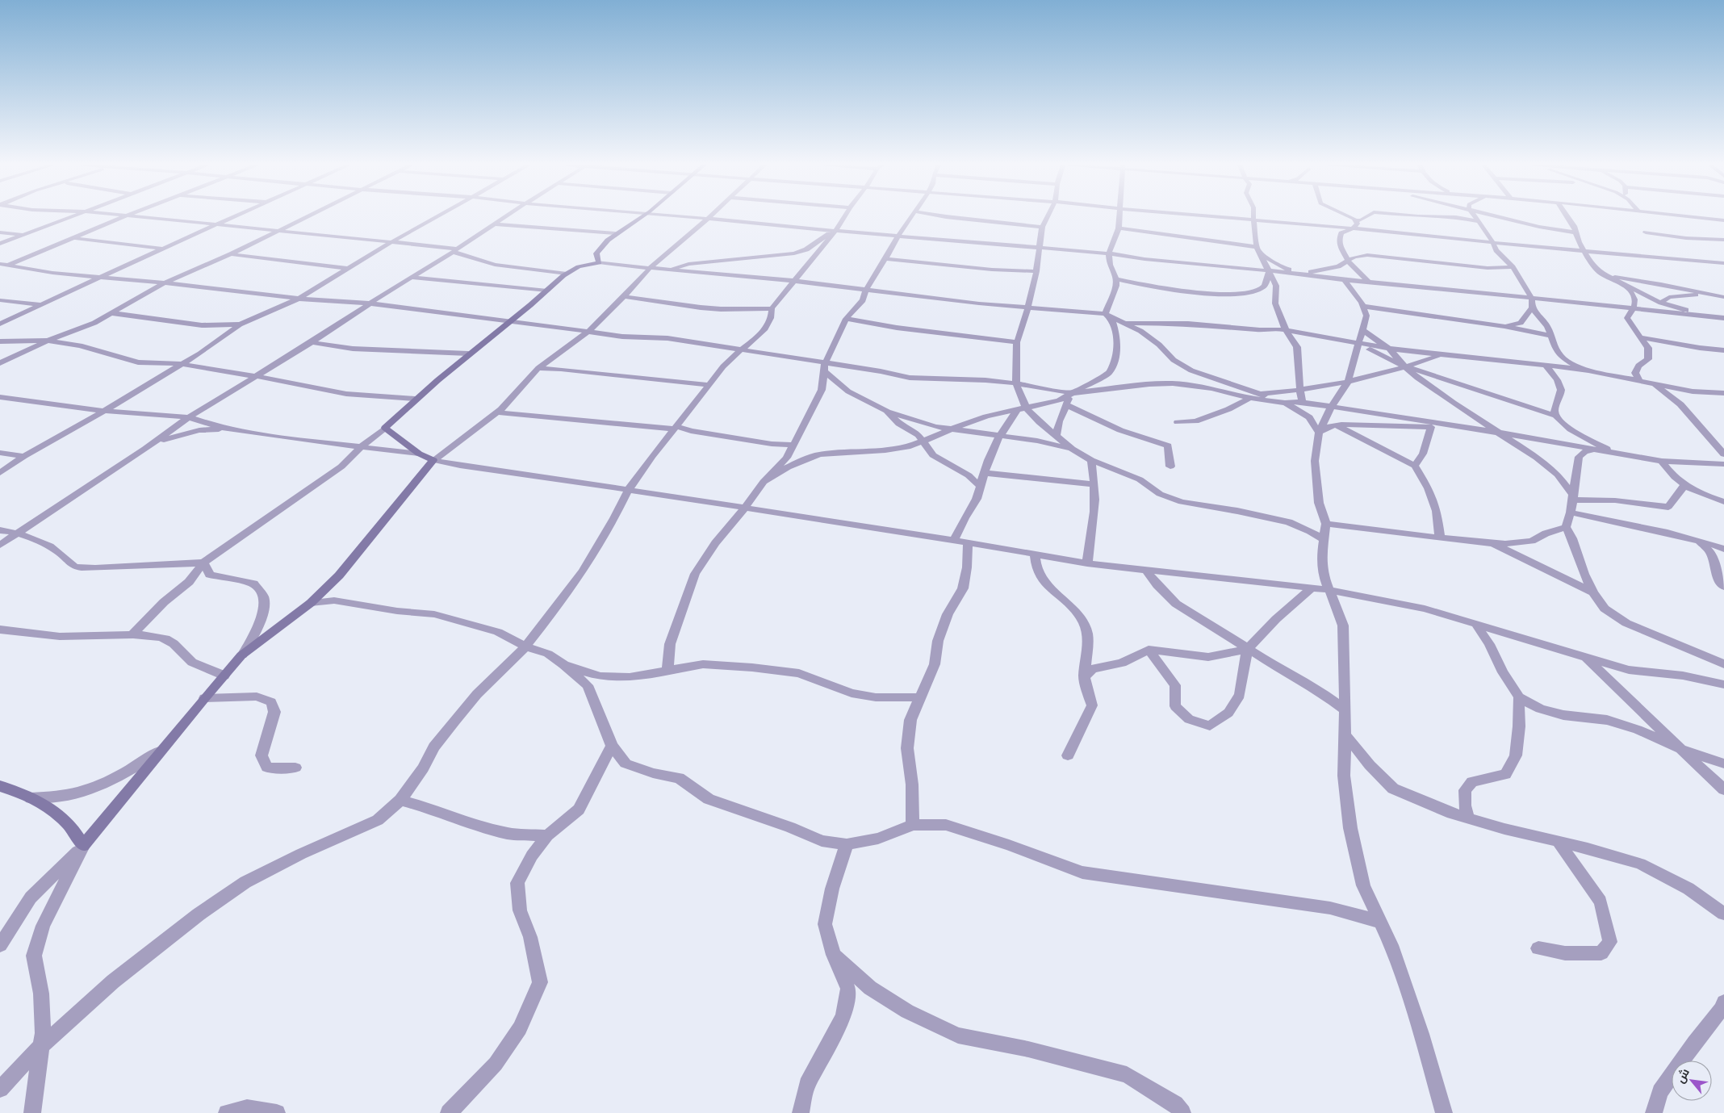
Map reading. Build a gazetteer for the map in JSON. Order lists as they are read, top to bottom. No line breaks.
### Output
{"north":"top left"}
